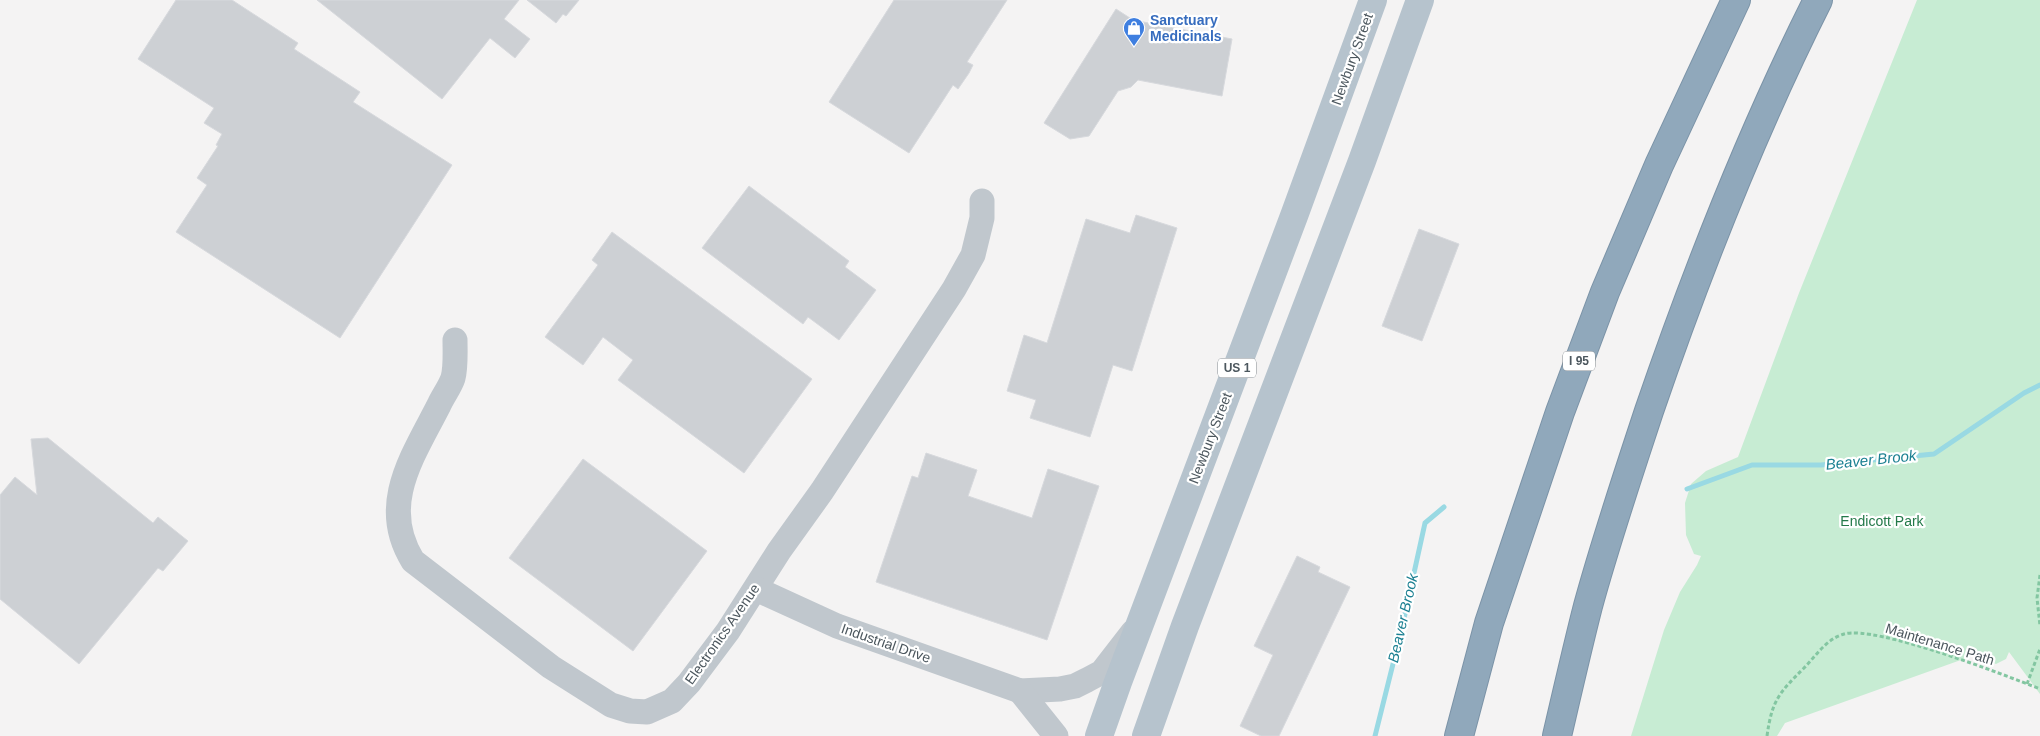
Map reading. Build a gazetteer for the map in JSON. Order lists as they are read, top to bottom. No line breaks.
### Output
{"streets":{"highway":["I 95"],"main road":["Newbury Street","US 1"],"street":["Electronics Avenue","Industrial Drive"],"path":["Maintenance Path"]},"crossings":[["Newbury Street","Industrial Drive"],["Electronics Avenue","Industrial Drive"]],"water":["Beaver Brook"],"parks":["Endicott Park"],"places":{"shop":["Sanctuary Medicinals"]}}
